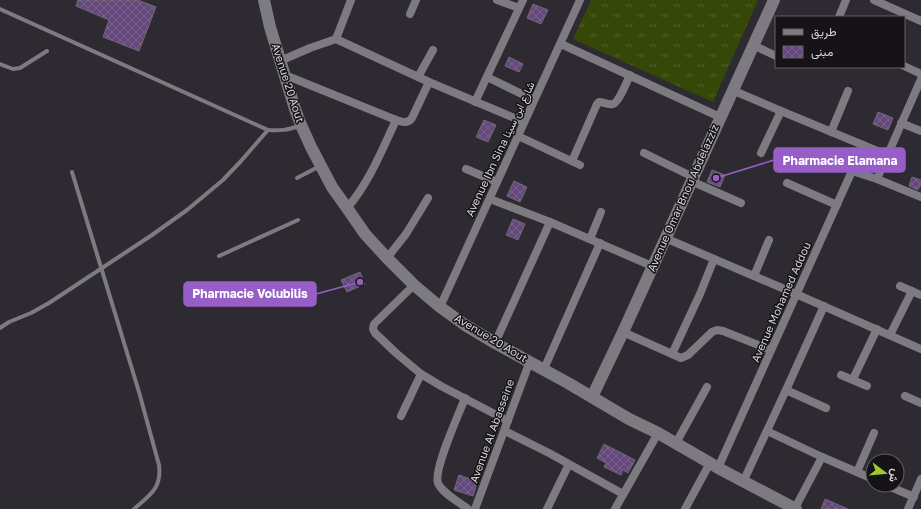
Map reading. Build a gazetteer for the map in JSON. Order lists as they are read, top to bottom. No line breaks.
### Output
{"streets":{"street":["Avenue 20 Aout","Avenue Ibn Sina شارع ابن سينا","Avenue Omar Bnou Abdelazziz","Avenue Mohamed Addou","Avenue Al Abasseine"]},"crossings":[["Avenue 20 Aout","Avenue Ibn Sina شارع ابن سينا"],["Avenue 20 Aout","Avenue Omar Bnou Abdelazziz"],["Avenue 20 Aout","Avenue Mohamed Addou"],["Avenue 20 Aout","Avenue Al Abasseine"]],"places":["Pharmacie Elamana","Pharmacie Volubilis"],"legend":["طريق","مبنى"],"north":"right"}
